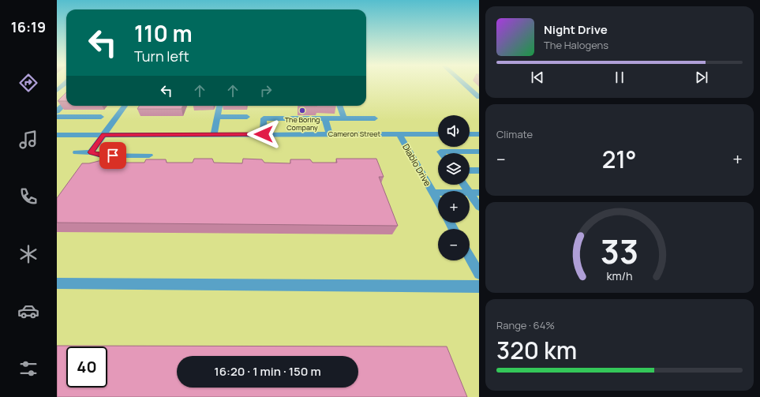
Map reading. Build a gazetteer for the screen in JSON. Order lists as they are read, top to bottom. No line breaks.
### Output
{"streets":{"street":["Cameron Street","Diablo Drive"]},"crossings":[["Cameron Street","Diablo Drive"]],"places":["The Boring Company"],"page":{"tabs":"16:19","turn":["110 m","Turn left"],"song":["Night Drive","The Halogens"],"tile":["Climate",["Range · 64%","320 km"]],"map_buttons":["+","−"],"heat":["−","21°","+"],"limit":"40","trip":"16:20 · 1 min · 150 m","gauge":["33","km/h"]}}
